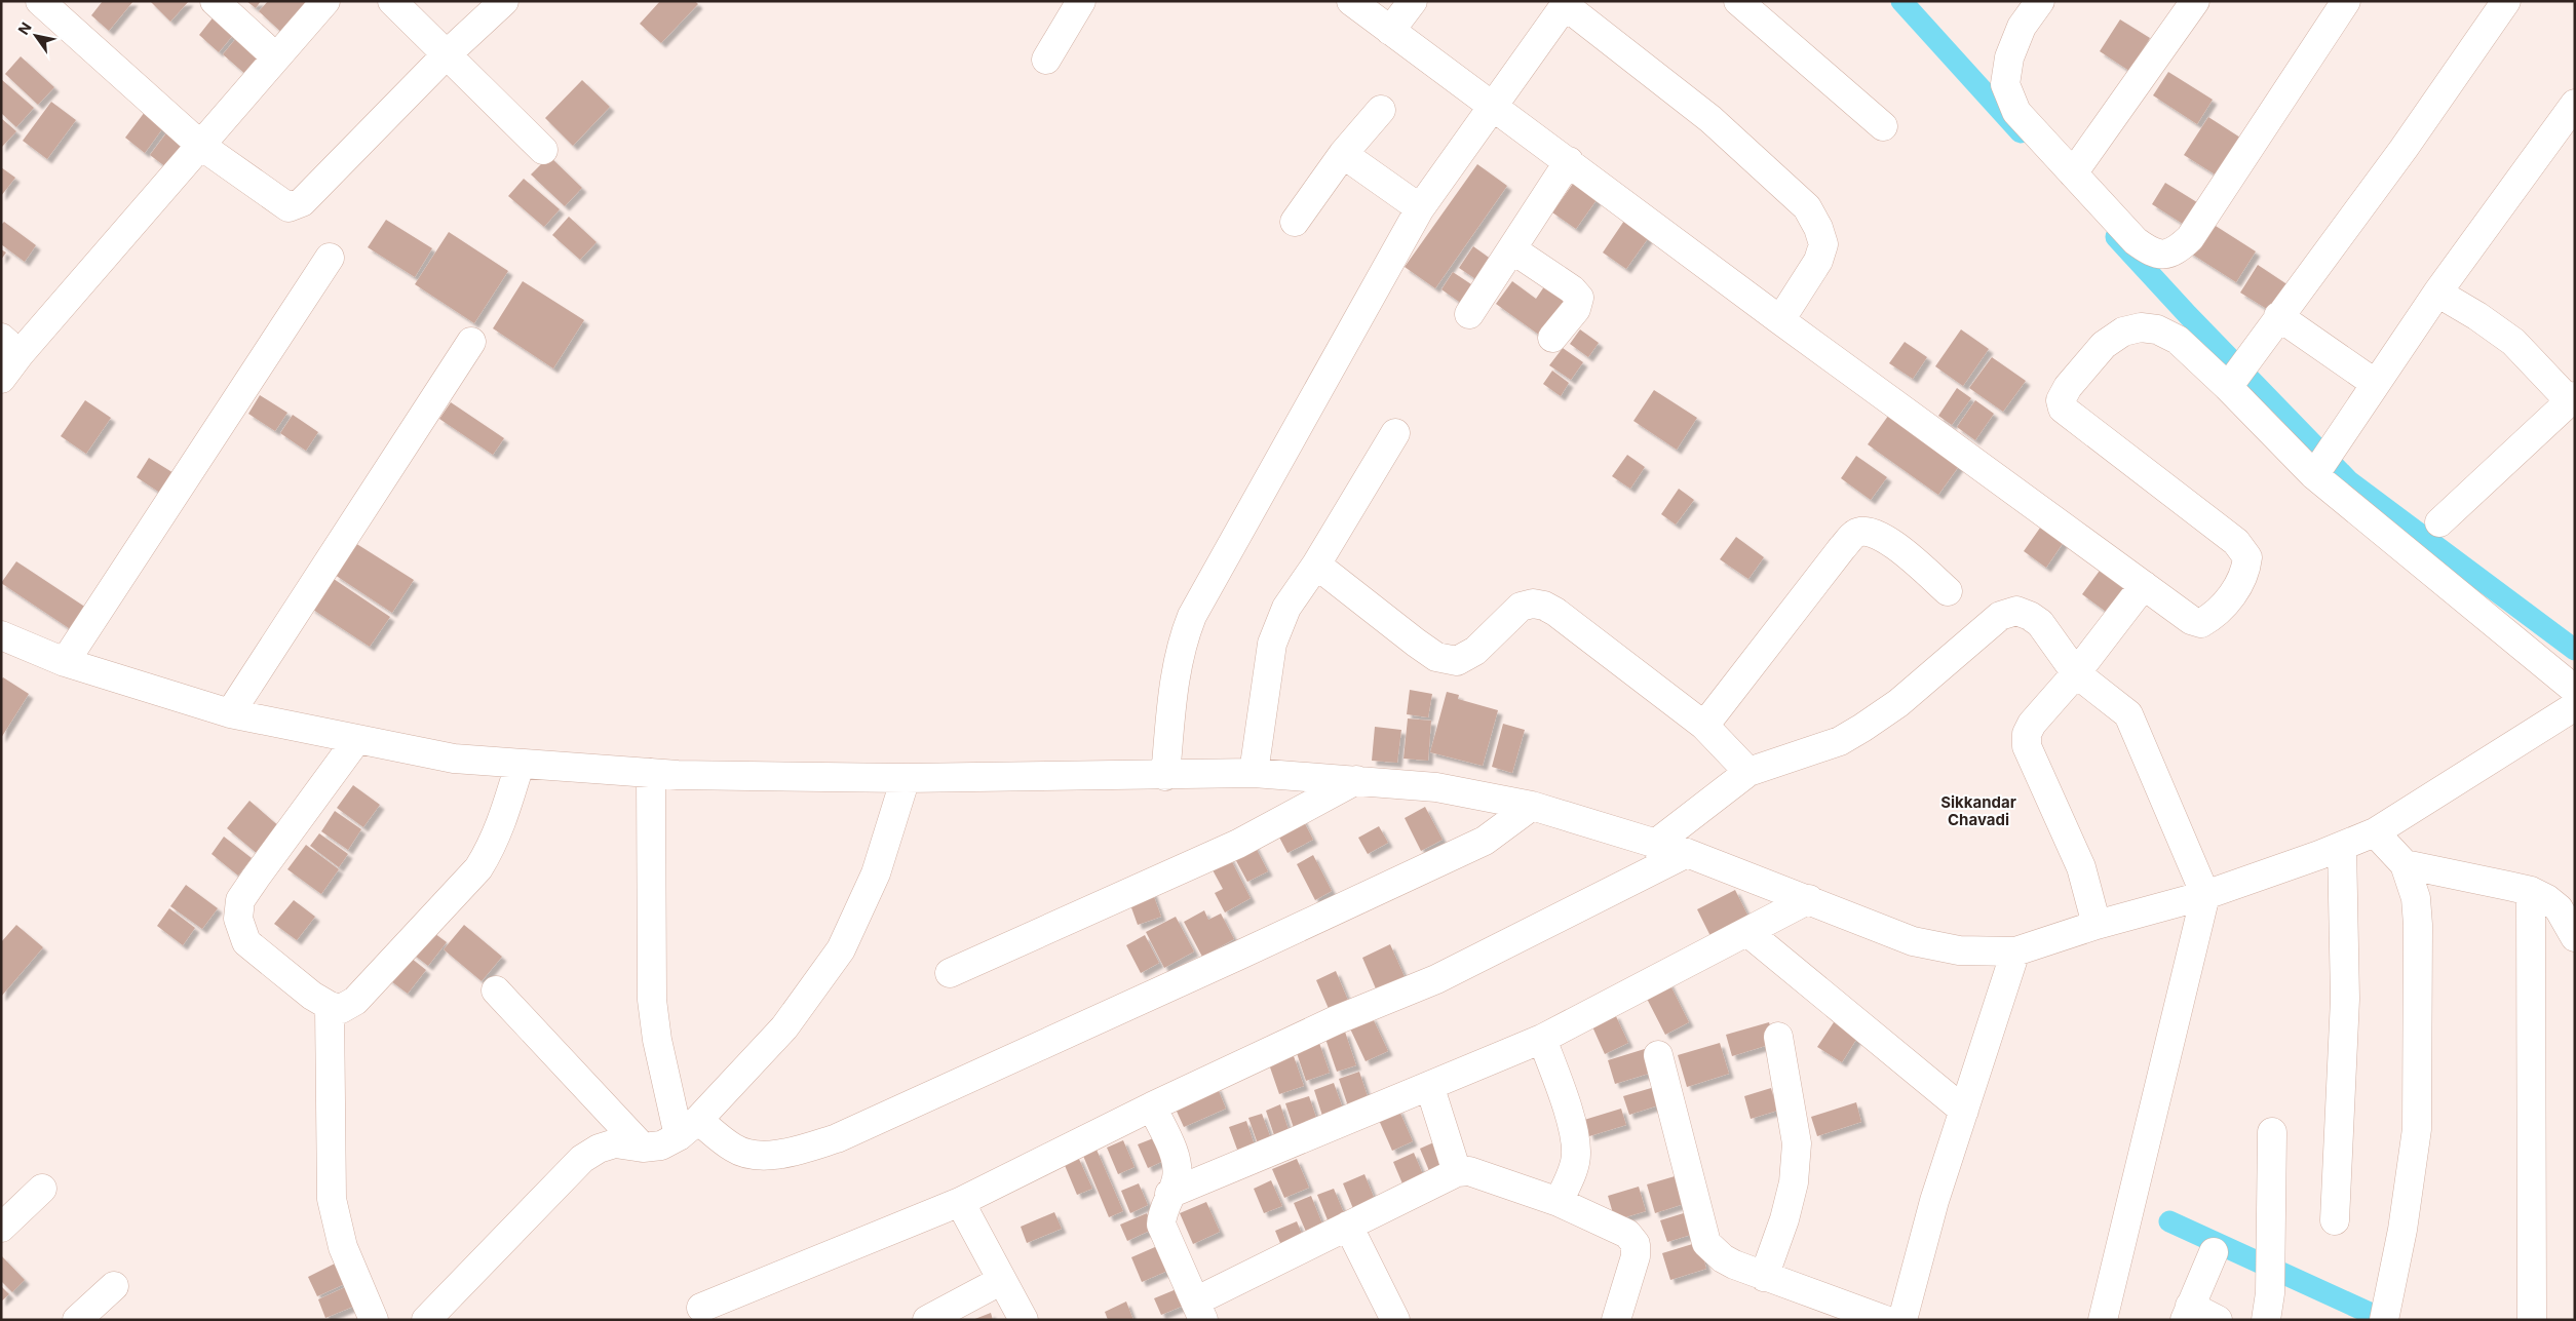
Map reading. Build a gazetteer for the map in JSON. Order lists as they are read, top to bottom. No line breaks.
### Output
{"districts":["Sikkandar Chavadi"],"north":"top left"}
